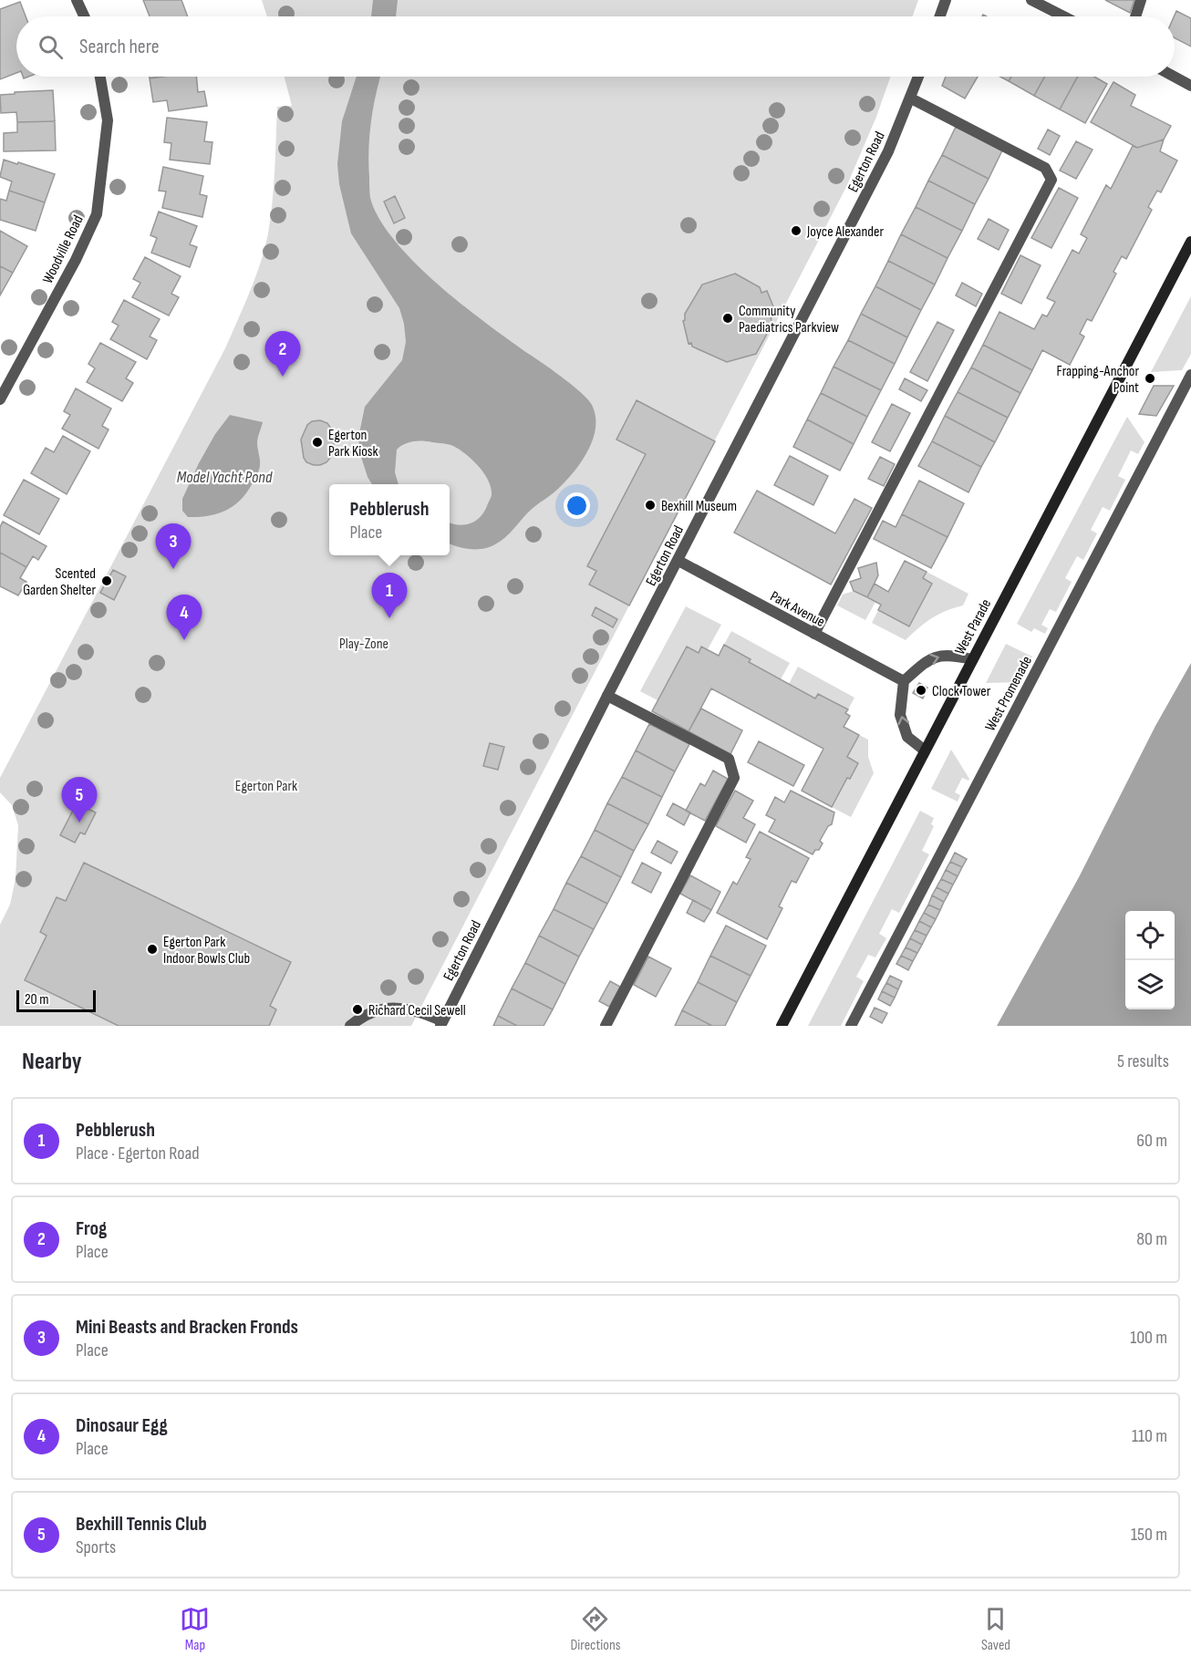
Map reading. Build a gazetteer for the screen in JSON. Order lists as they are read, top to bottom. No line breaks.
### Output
{"streets":{"main road":["West Parade"],"street":["Egerton Road","Woodville Road","Park Avenue","West Promenade"]},"crossings":[["Egerton Road","Park Avenue"]],"water":["Model Yacht Pond"],"parks":["Play-Zone","Egerton Park"],"places":["Joyce Alexander","Community Paediatrics Parkview","Frapping-Anchor Point","Egerton Park Kiosk","Bexhill Museum","Scented Garden Shelter","Clock Tower","Egerton Park Indoor Bowls Club","Richard Cecil Sewell"],"scale_bar":"20 m","page":{"search":"Search here","pins":["2","3","1","4","5"],"popup":["Pebblerush","Place"],"scale":"20 m","heading":["Nearby","5 results"],"list":[{"mark":"1","name":"Pebblerush","note":"Place · Egerton Road","value":"60 m"},{"mark":"2","name":"Frog","note":"Place","value":"80 m"},{"mark":"3","name":"Mini Beasts and Bracken Fronds","note":"Place","value":"100 m"},{"mark":"4","name":"Dinosaur Egg","note":"Place","value":"110 m"},{"mark":"5","name":"Bexhill Tennis Club","note":"Sports","value":"150 m"}],"nav":["Map","Directions","Saved"]}}
